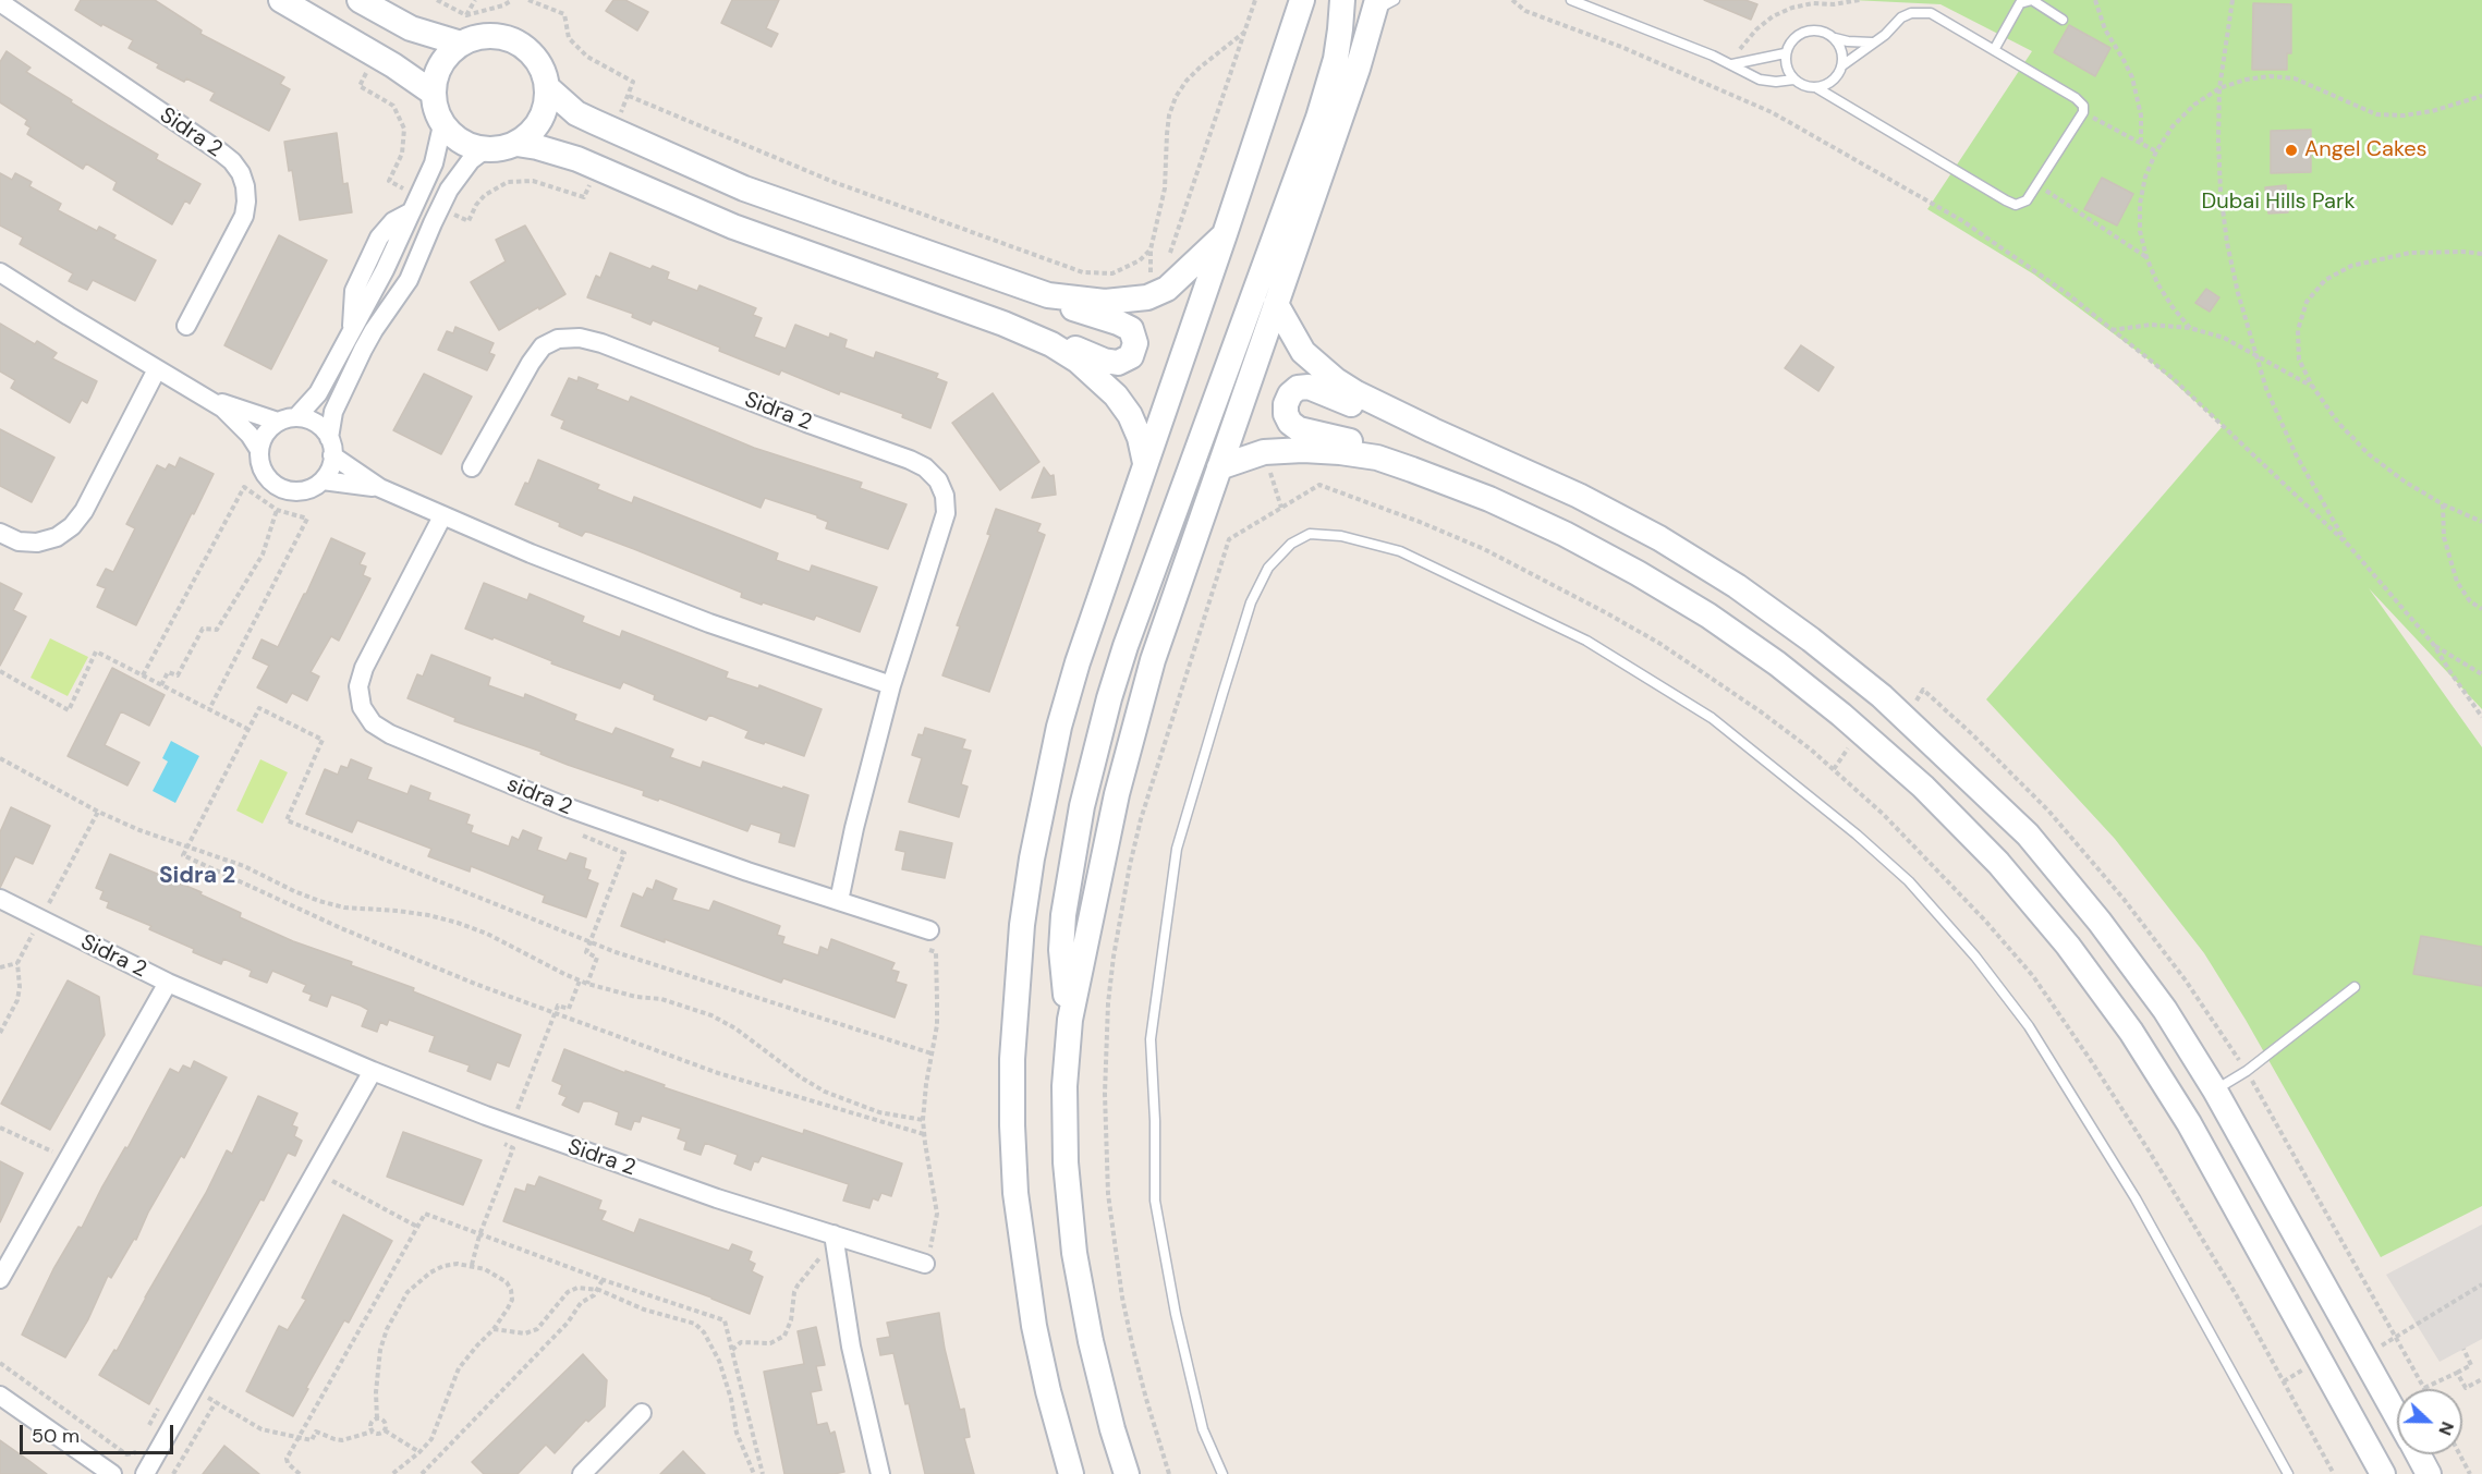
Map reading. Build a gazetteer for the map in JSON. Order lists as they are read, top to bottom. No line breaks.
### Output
{"streets":{"street":["Sidra 2","sidra 2"]},"crossings":[["Sidra 2","sidra 2"]],"districts":["Sidra 2"],"parks":["Dubai Hills Park"],"places":["Angel Cakes"],"scale_bar":"50 m","north":"right"}
